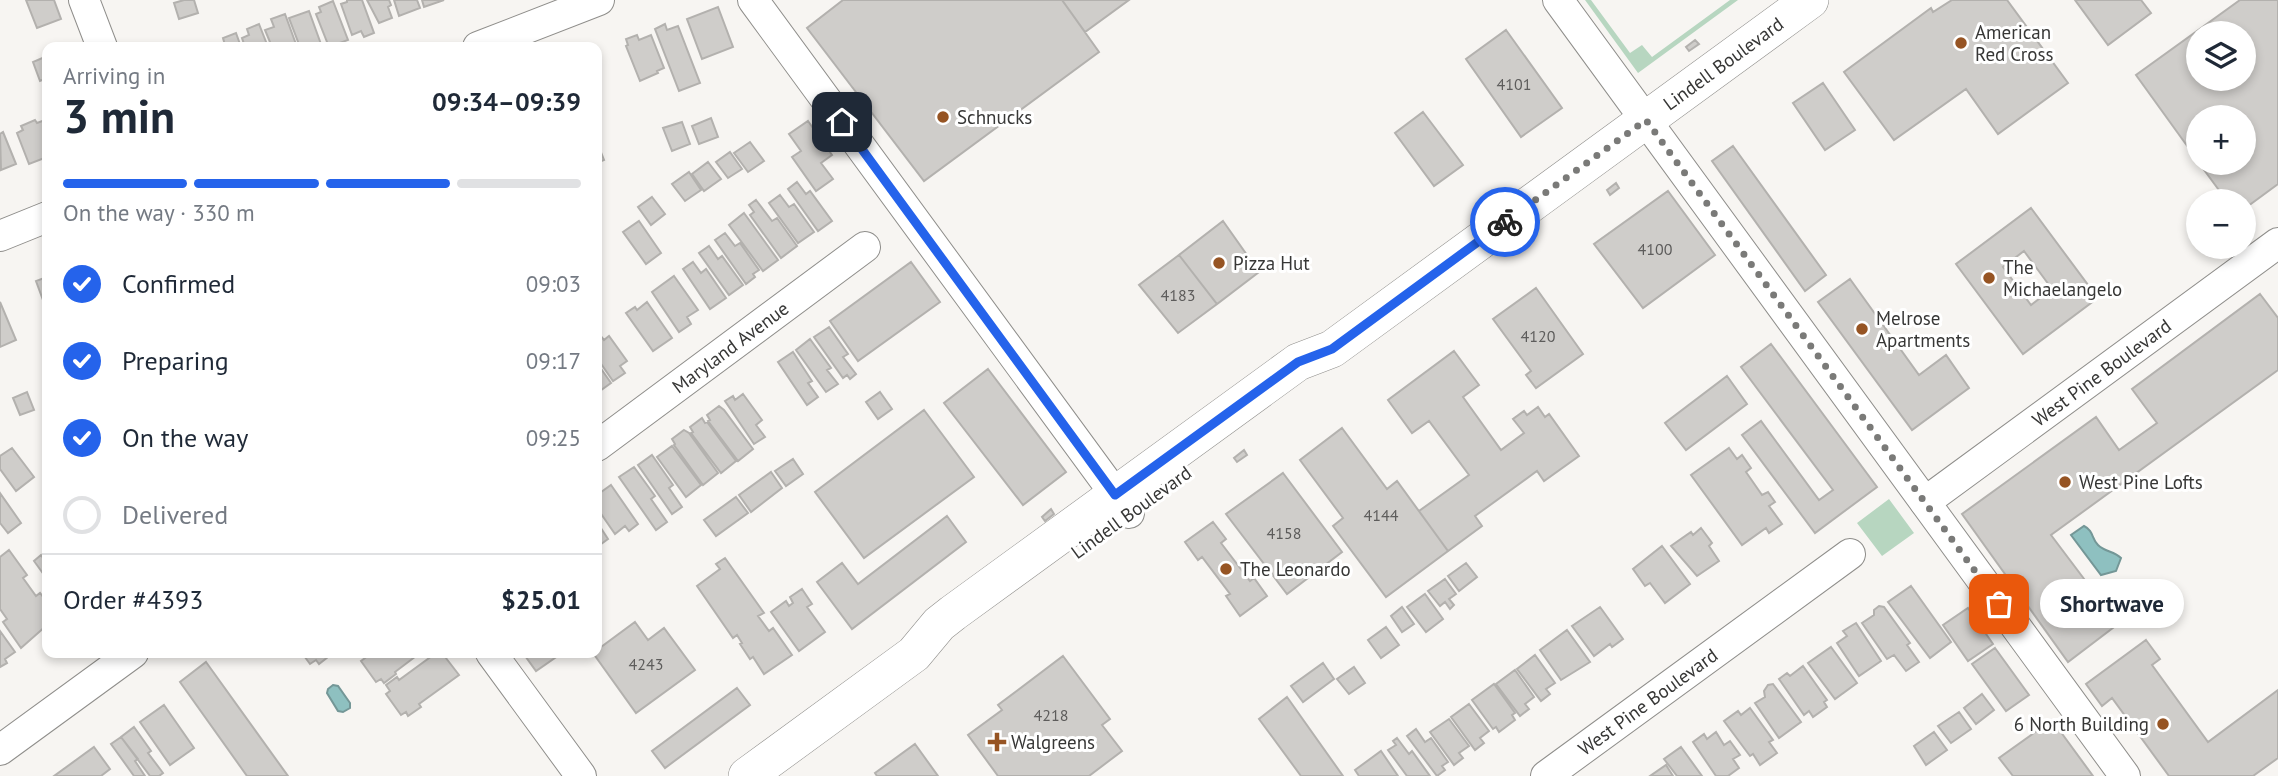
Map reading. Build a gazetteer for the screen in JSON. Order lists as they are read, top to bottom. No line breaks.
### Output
{"streets":{"main road":["Lindell Boulevard"],"street":["Maryland Avenue","West Pine Boulevard"]},"places":{"other":["American Red Cross","Schnucks","Pizza Hut","The Michaelangelo","Melrose Apartments","West Pine Lofts","The Leonardo","Shortwave","6 North Building"],"health":["Walgreens"]},"house_numbers":["4101","4100","4183","4120","4144","4158","4243","4218"],"page":{"map_buttons":["+","−"],"heading":["3 min","Arriving in","09:34–09:39"],"panel":["Order #4393","$25.01"],"bar":"On the way · 330 m","list":[["Confirmed","09:03"],["Preparing","09:17"],["On the way","09:25"],"Delivered"],"bubble":"Shortwave"}}
